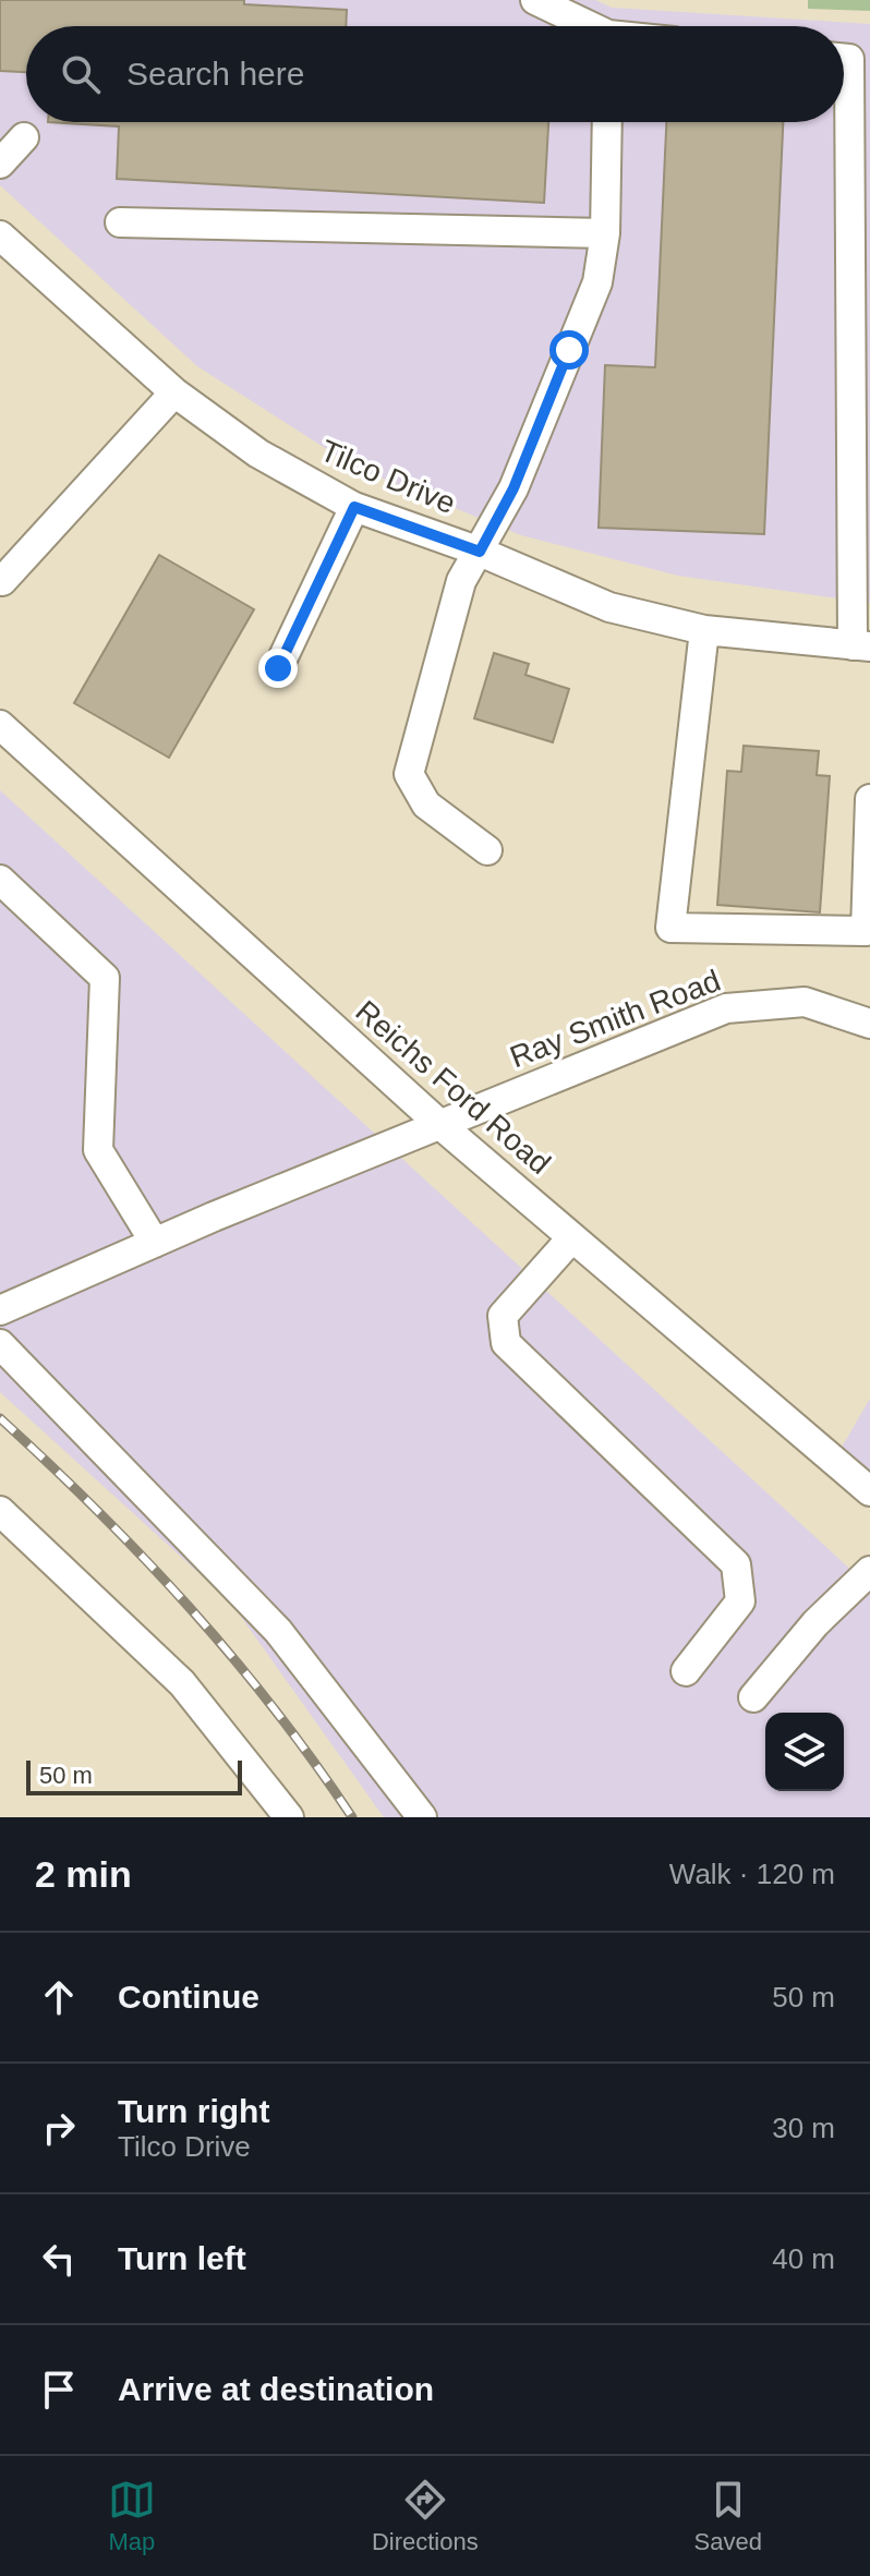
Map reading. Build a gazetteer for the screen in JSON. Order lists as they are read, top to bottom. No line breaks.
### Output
{"streets":{"street":["Tilco Drive","Ray Smith Road","Reichs Ford Road"]},"crossings":[["Ray Smith Road","Reichs Ford Road"]],"scale_bar":"50 m","page":{"search":"Search here","scale":"50 m","heading":["2 min","Walk · 120 m"],"list":[["Continue","50 m"],["Turn right","Tilco Drive","30 m"],["Turn left","40 m"],"Arrive at destination"],"nav":["Map","Directions","Saved"]}}
